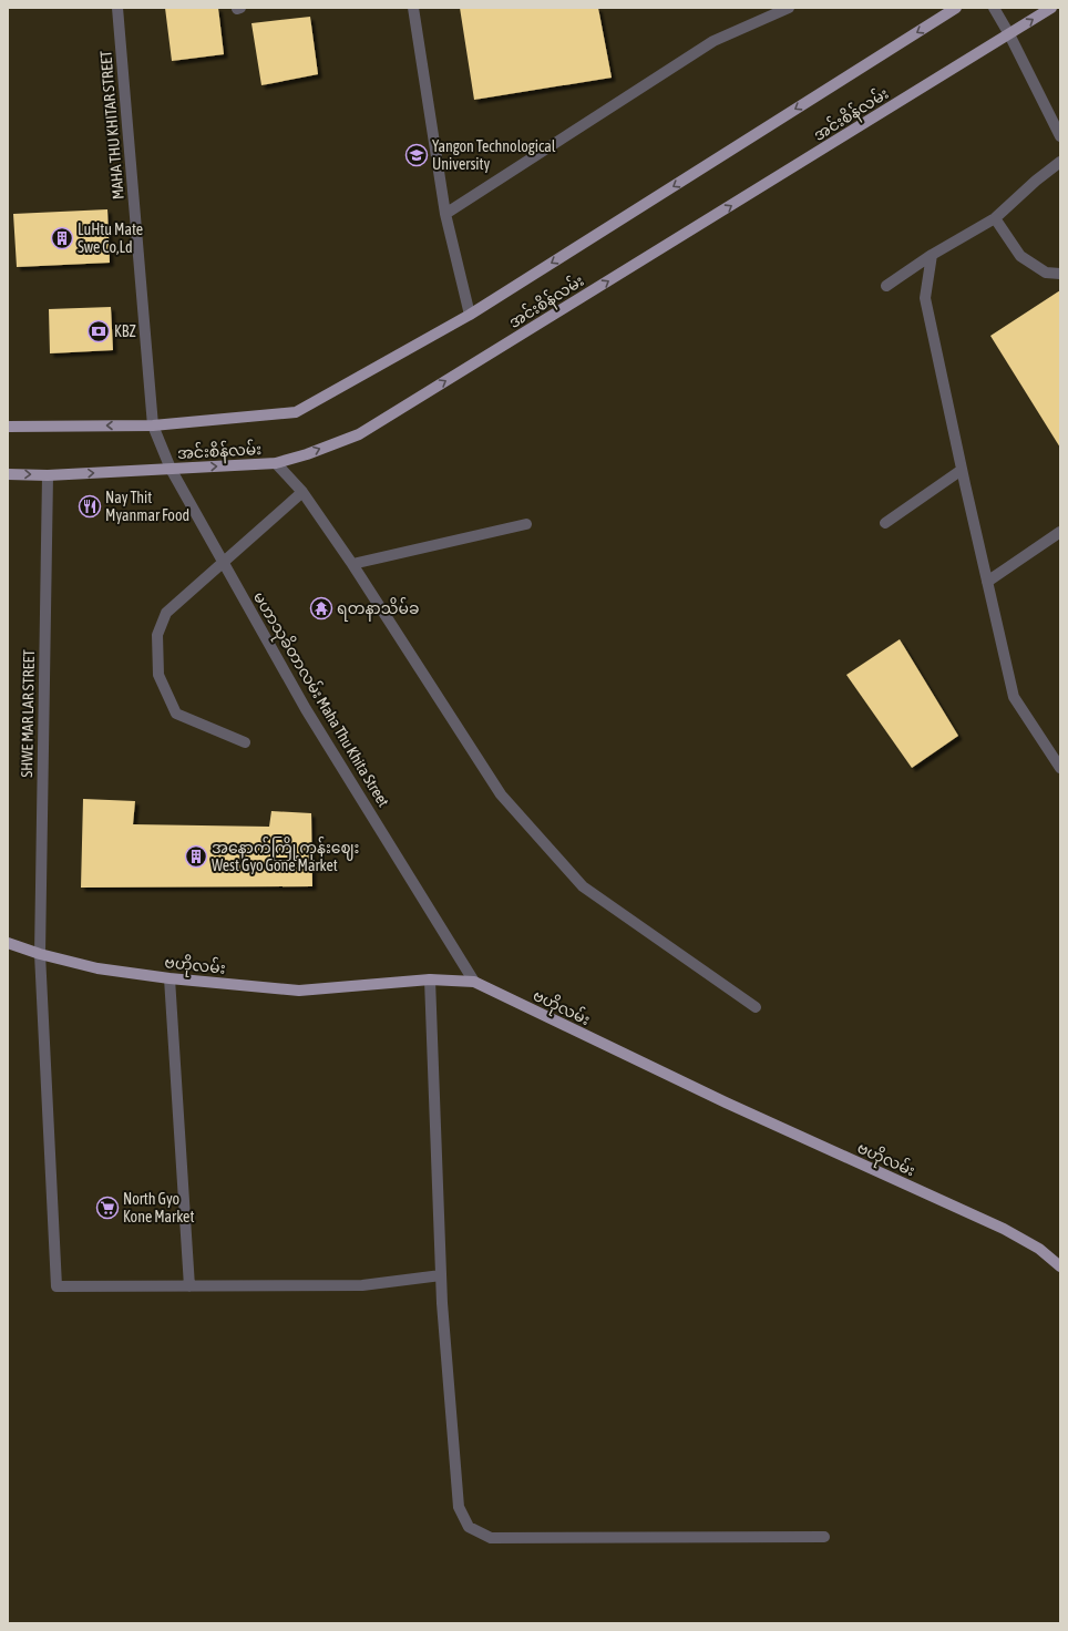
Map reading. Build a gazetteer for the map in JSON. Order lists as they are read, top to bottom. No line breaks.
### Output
{"streets":{"main road":["အင်းစိန်လမ်း","ဗဟိုလမ်း"],"street":["MAHA THU KHITAR STREET","မဟာသုခိတာလမ်း Maha Thu Khita Street","SHWE MAR LAR STREET"]},"crossings":[["အင်းစိန်လမ်း","MAHA THU KHITAR STREET"],["အင်းစိန်လမ်း","မဟာသုခိတာလမ်း Maha Thu Khita Street"],["အင်းစိန်လမ်း","SHWE MAR LAR STREET"],["MAHA THU KHITAR STREET","မဟာသုခိတာလမ်း Maha Thu Khita Street"],["မဟာသုခိတာလမ်း Maha Thu Khita Street","ဗဟိုလမ်း"],["SHWE MAR LAR STREET","ဗဟိုလမ်း"]],"places":{"school or university":["Yangon Technological University"],"building":["LuHtu Mate Swe Co,Ld","အနောက်ကြို့ကုန်းဈေး West Gyo Gone Market"],"bank":["KBZ"],"restaurant":["Nay Thit Myanmar Food"],"temple":["ရတနာသိမ်ခ"],"supermarket":["North Gyo Kone Market"]}}
